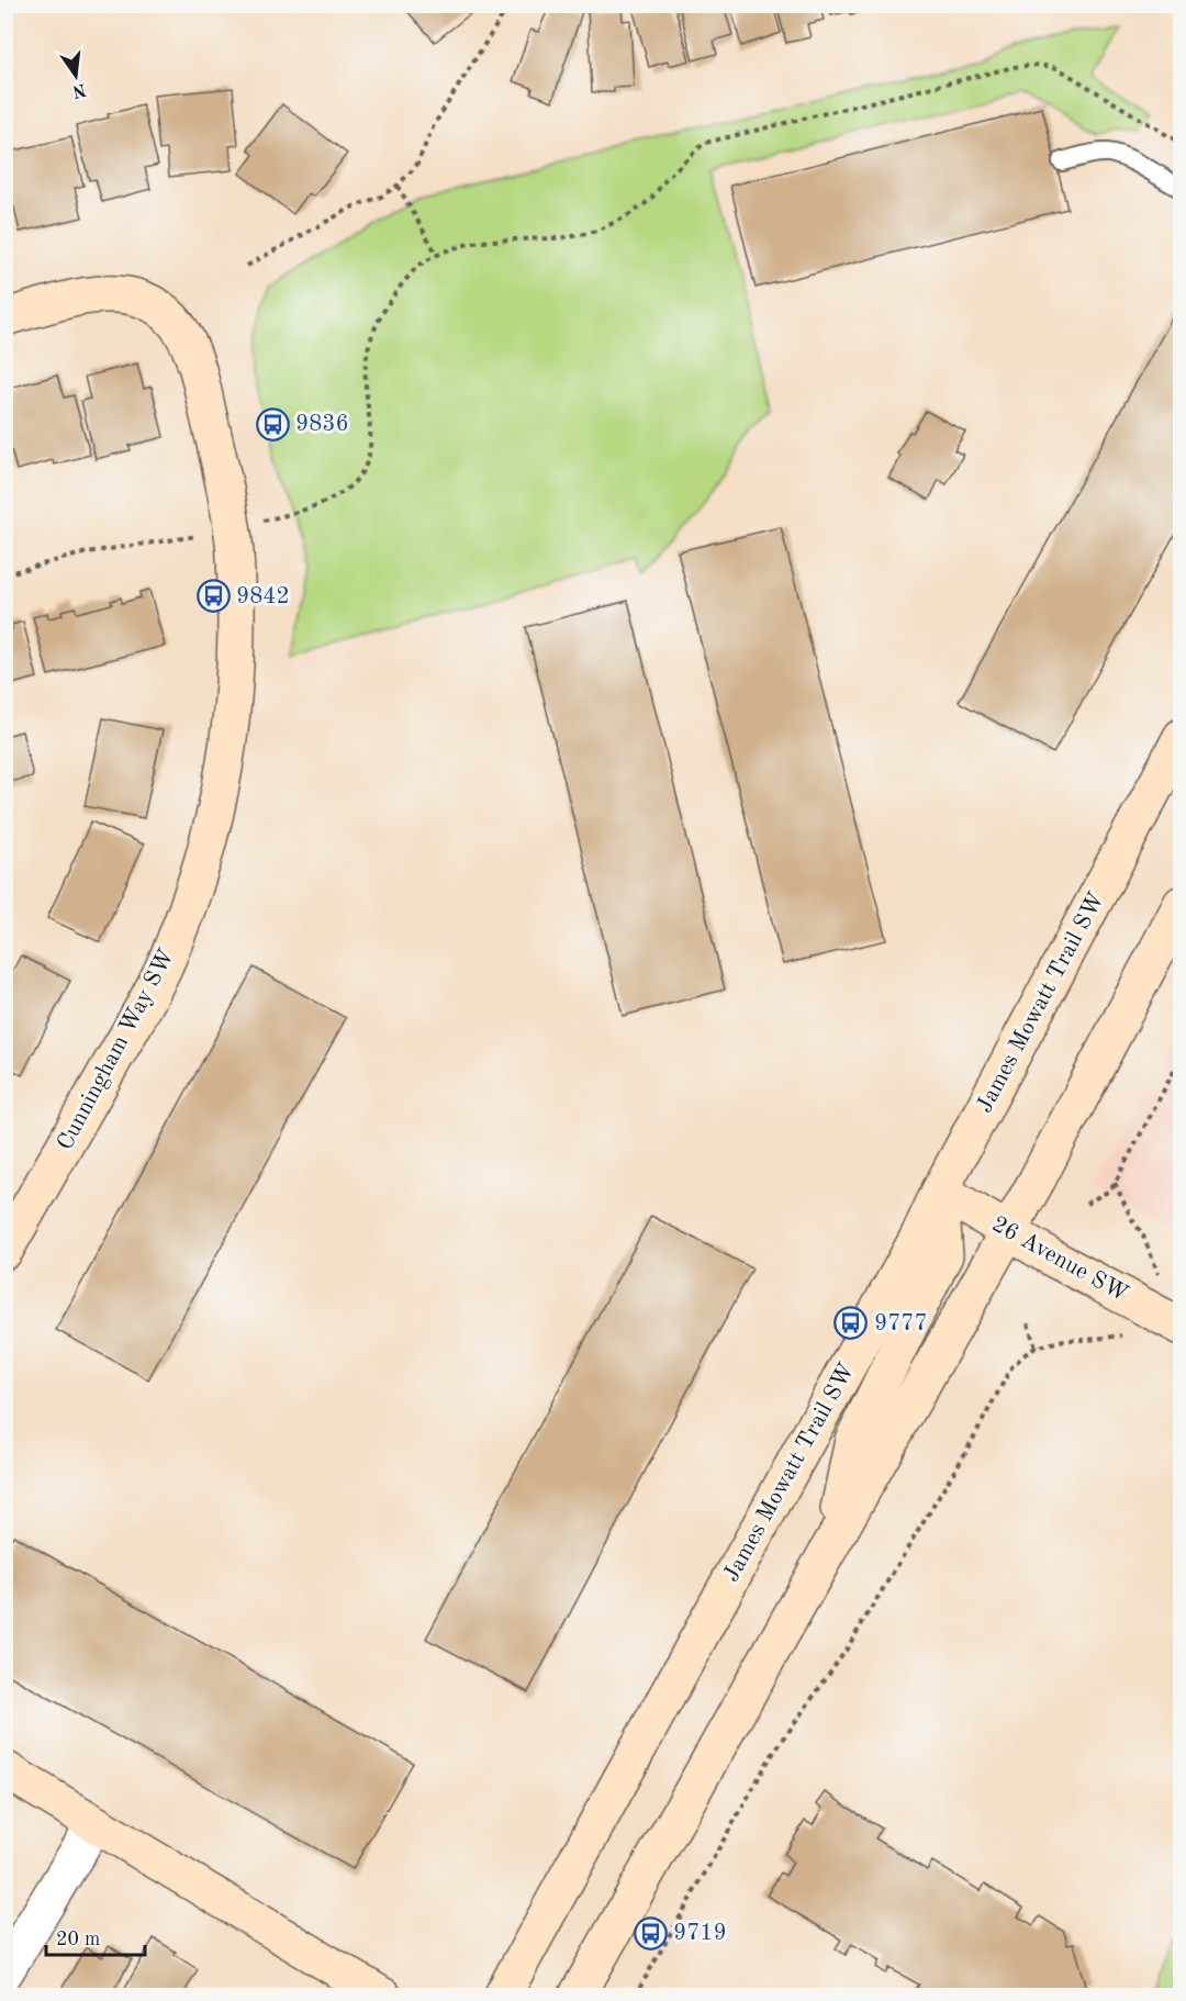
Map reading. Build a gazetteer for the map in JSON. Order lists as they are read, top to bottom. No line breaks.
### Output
{"streets":{"main road":["James Mowatt Trail SW","Cunningham Way SW","26 Avenue SW"]},"crossings":[["James Mowatt Trail SW","26 Avenue SW"]],"places":{"bus stop":["9836","9842","9777","9719"]},"scale_bar":"20 m","north":"bottom"}
